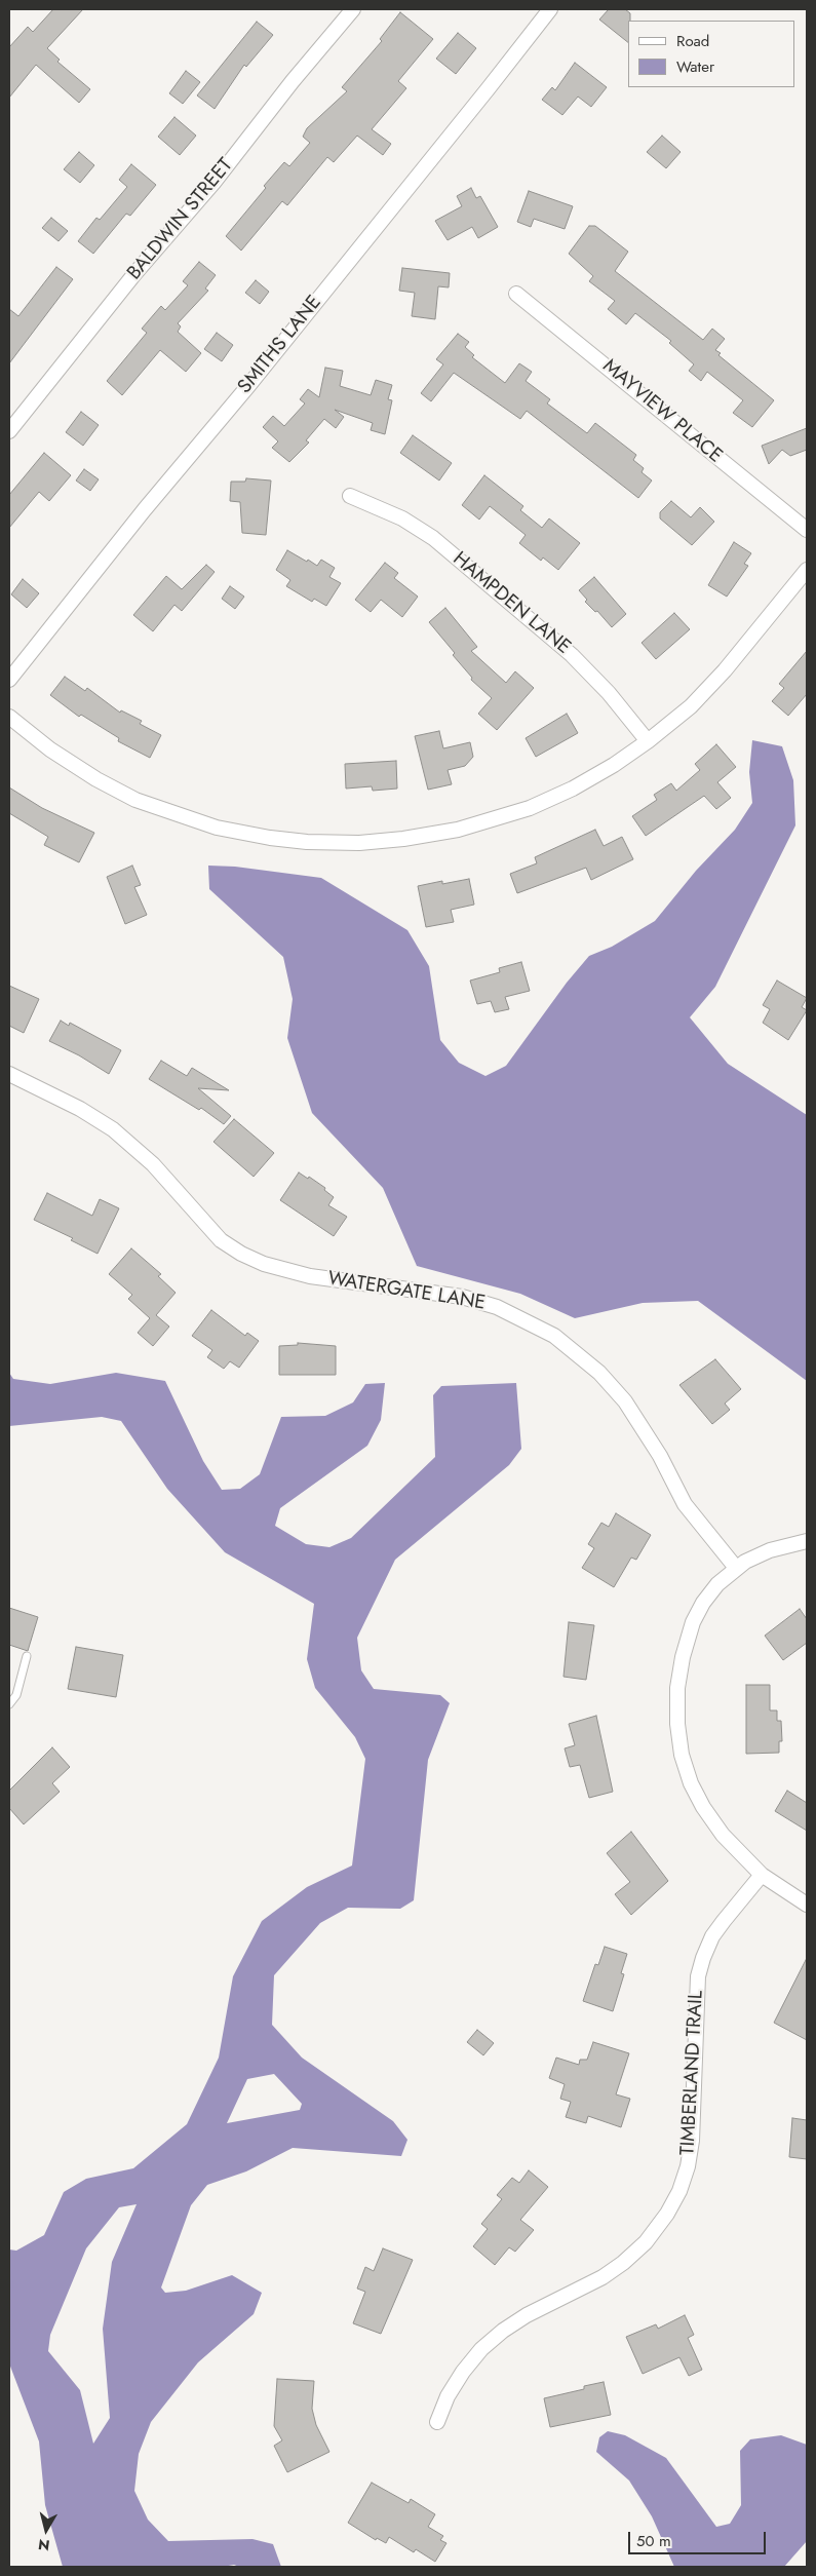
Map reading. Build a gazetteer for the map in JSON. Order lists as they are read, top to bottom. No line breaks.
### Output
{"streets":{"street":["BALDWIN STREET","SMITHS LANE","MAYVIEW PLACE","HAMPDEN LANE","WATERGATE LANE","TIMBERLAND TRAIL"]},"legend":["Road","Water"],"scale_bar":"50 m","north":"bottom"}
